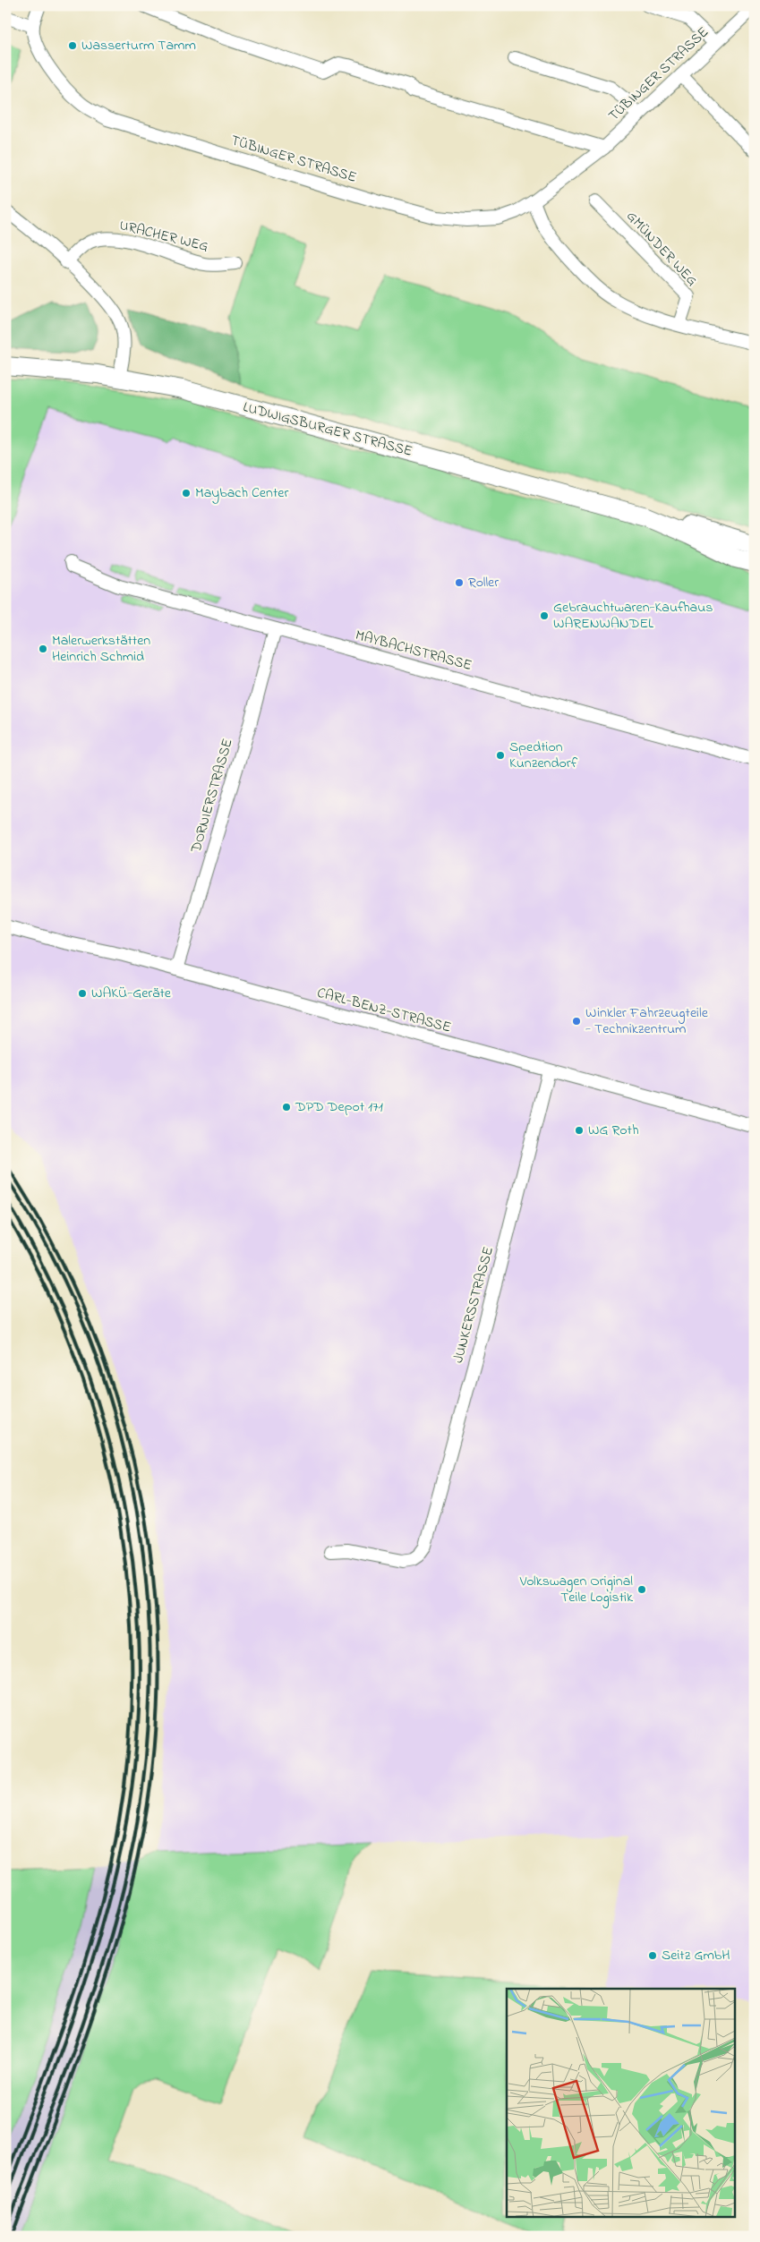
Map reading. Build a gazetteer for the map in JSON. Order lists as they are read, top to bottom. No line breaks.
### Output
{"streets":{"main road":["LUDWIGSBURGER STRASSE"],"street":["TÜBINGER STRASSE","URACHER WEG","GMÜNDER WEG","MAYBACHSTRASSE","DORNIERSTRASSE","CARL-BENZ-STRASSE","JUNKERSSTRASSE"]},"crossings":[["MAYBACHSTRASSE","DORNIERSTRASSE"],["DORNIERSTRASSE","CARL-BENZ-STRASSE"],["CARL-BENZ-STRASSE","JUNKERSSTRASSE"]],"places":["Wasserturm Tamm","Maybach Center","Roller","Gebrauchtwaren-Kaufhaus WARENWANDEL","Malerwerkstätten Heinrich Schmid","Spedtion Kunzendorf","WAKÜ-Geräte","Winkler Fahrzeugteile - Technikzentrum","DPD Depot 171","WG Roth","Volkswagen Original Teile Logistik","Seitz GmbH"]}
